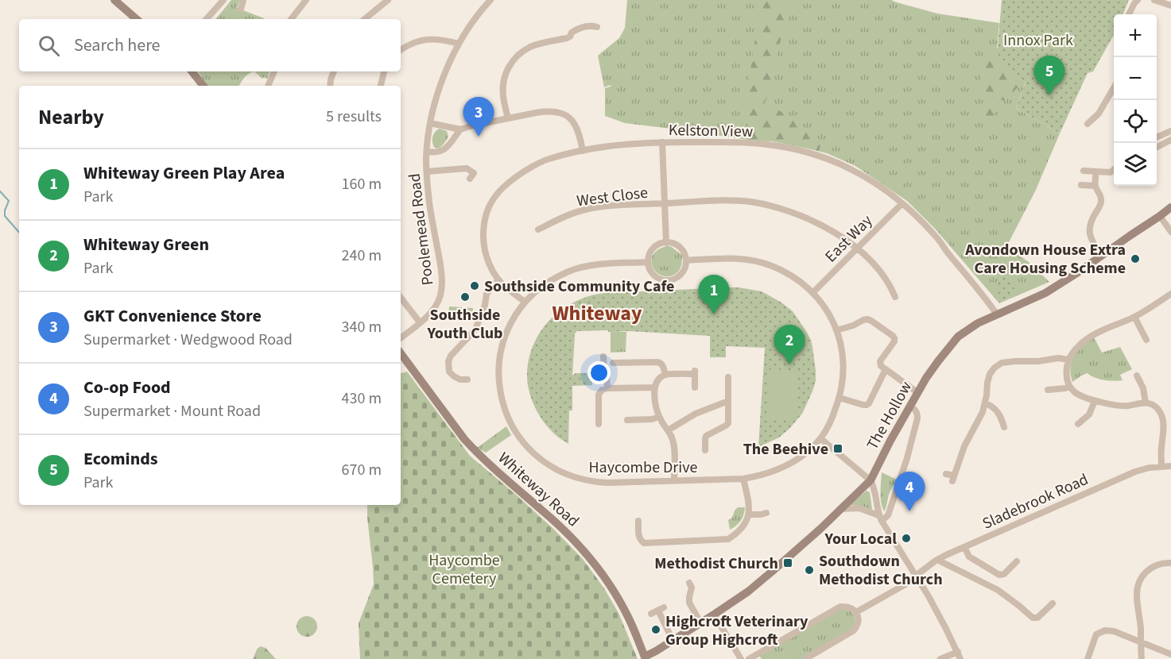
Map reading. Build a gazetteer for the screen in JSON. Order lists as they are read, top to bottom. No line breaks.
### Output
{"streets":{"street":["Kelston View","West Close","Poolemead Road","East Way","The Hollow","Haycombe Drive","Whiteway Road","Sladebrook Road"]},"crossings":[["Kelston View","East Way"],["Kelston View","The Hollow"],["Kelston View","Haycombe Drive"],["West Close","East Way"],["East Way","Haycombe Drive"],["The Hollow","Whiteway Road"]],"districts":["Whiteway"],"parks":["Innox Park","Haycombe Cemetery"],"places":{"other":["Avondown House Extra Care Housing Scheme","Southside Community Cafe","Southside Youth Club","Your Local","Southdown Methodist Church","Highcroft Veterinary Group Highcroft"],"transit":["The Beehive","Methodist Church"]},"page":{"map_buttons":["+","−"],"search":"Search here","pins":["5","3","1","2","4"],"heading":["Nearby","5 results"],"list":[{"mark":"1","name":"Whiteway Green Play Area","note":"Park","value":"160 m"},{"mark":"2","name":"Whiteway Green","note":"Park","value":"240 m"},{"mark":"3","name":"GKT Convenience Store","note":"Supermarket · Wedgwood Road","value":"340 m"},{"mark":"4","name":"Co-op Food","note":"Supermarket · Mount Road","value":"430 m"},{"mark":"5","name":"Ecominds","note":"Park","value":"670 m"}]}}
